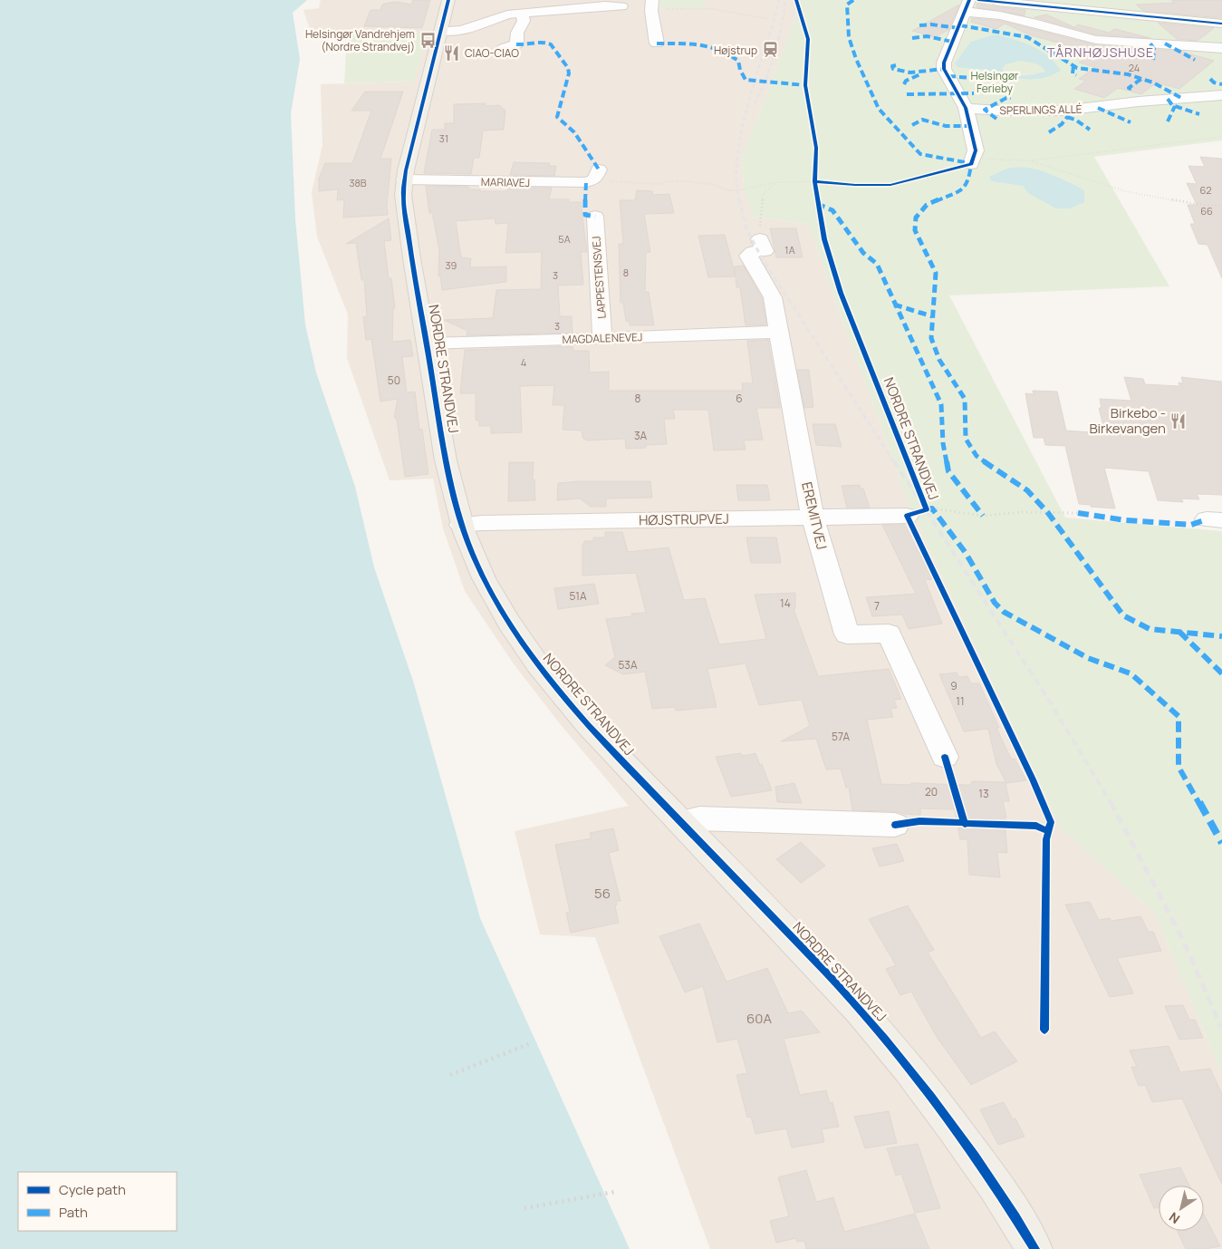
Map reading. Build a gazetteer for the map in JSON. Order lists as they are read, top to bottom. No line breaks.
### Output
{"streets":{"main road":["NORDRE STRANDVEJ"],"street":["SPERLINGS ALLÉ","MARIAVEJ","LAPPESTENSVEJ","MAGDALENEVEJ","EREMITVEJ","HØJSTRUPVEJ"]},"crossings":[["MARIAVEJ","NORDRE STRANDVEJ"],["LAPPESTENSVEJ","MAGDALENEVEJ"],["MAGDALENEVEJ","NORDRE STRANDVEJ"],["MAGDALENEVEJ","EREMITVEJ"],["NORDRE STRANDVEJ","HØJSTRUPVEJ"],["EREMITVEJ","HØJSTRUPVEJ"]],"districts":["TÅRNHØJSHUSE"],"parks":["Helsingør Ferieby"],"places":{"bus stop":["Helsingør Vandrehjem (Nordre Strandvej)"],"station":["Højstrup"],"restaurant":["CIAO-CIAO","Birkebo - Birkevangen"]},"house_numbers":["24","31","38B","62","66","5A","1A","39","8","3","3","4","50","8","6","3A","51A","14","7","53A","9","11","57A","20","13","56","60A"],"legend":["Cycle path","Path"],"north":"bottom left"}
